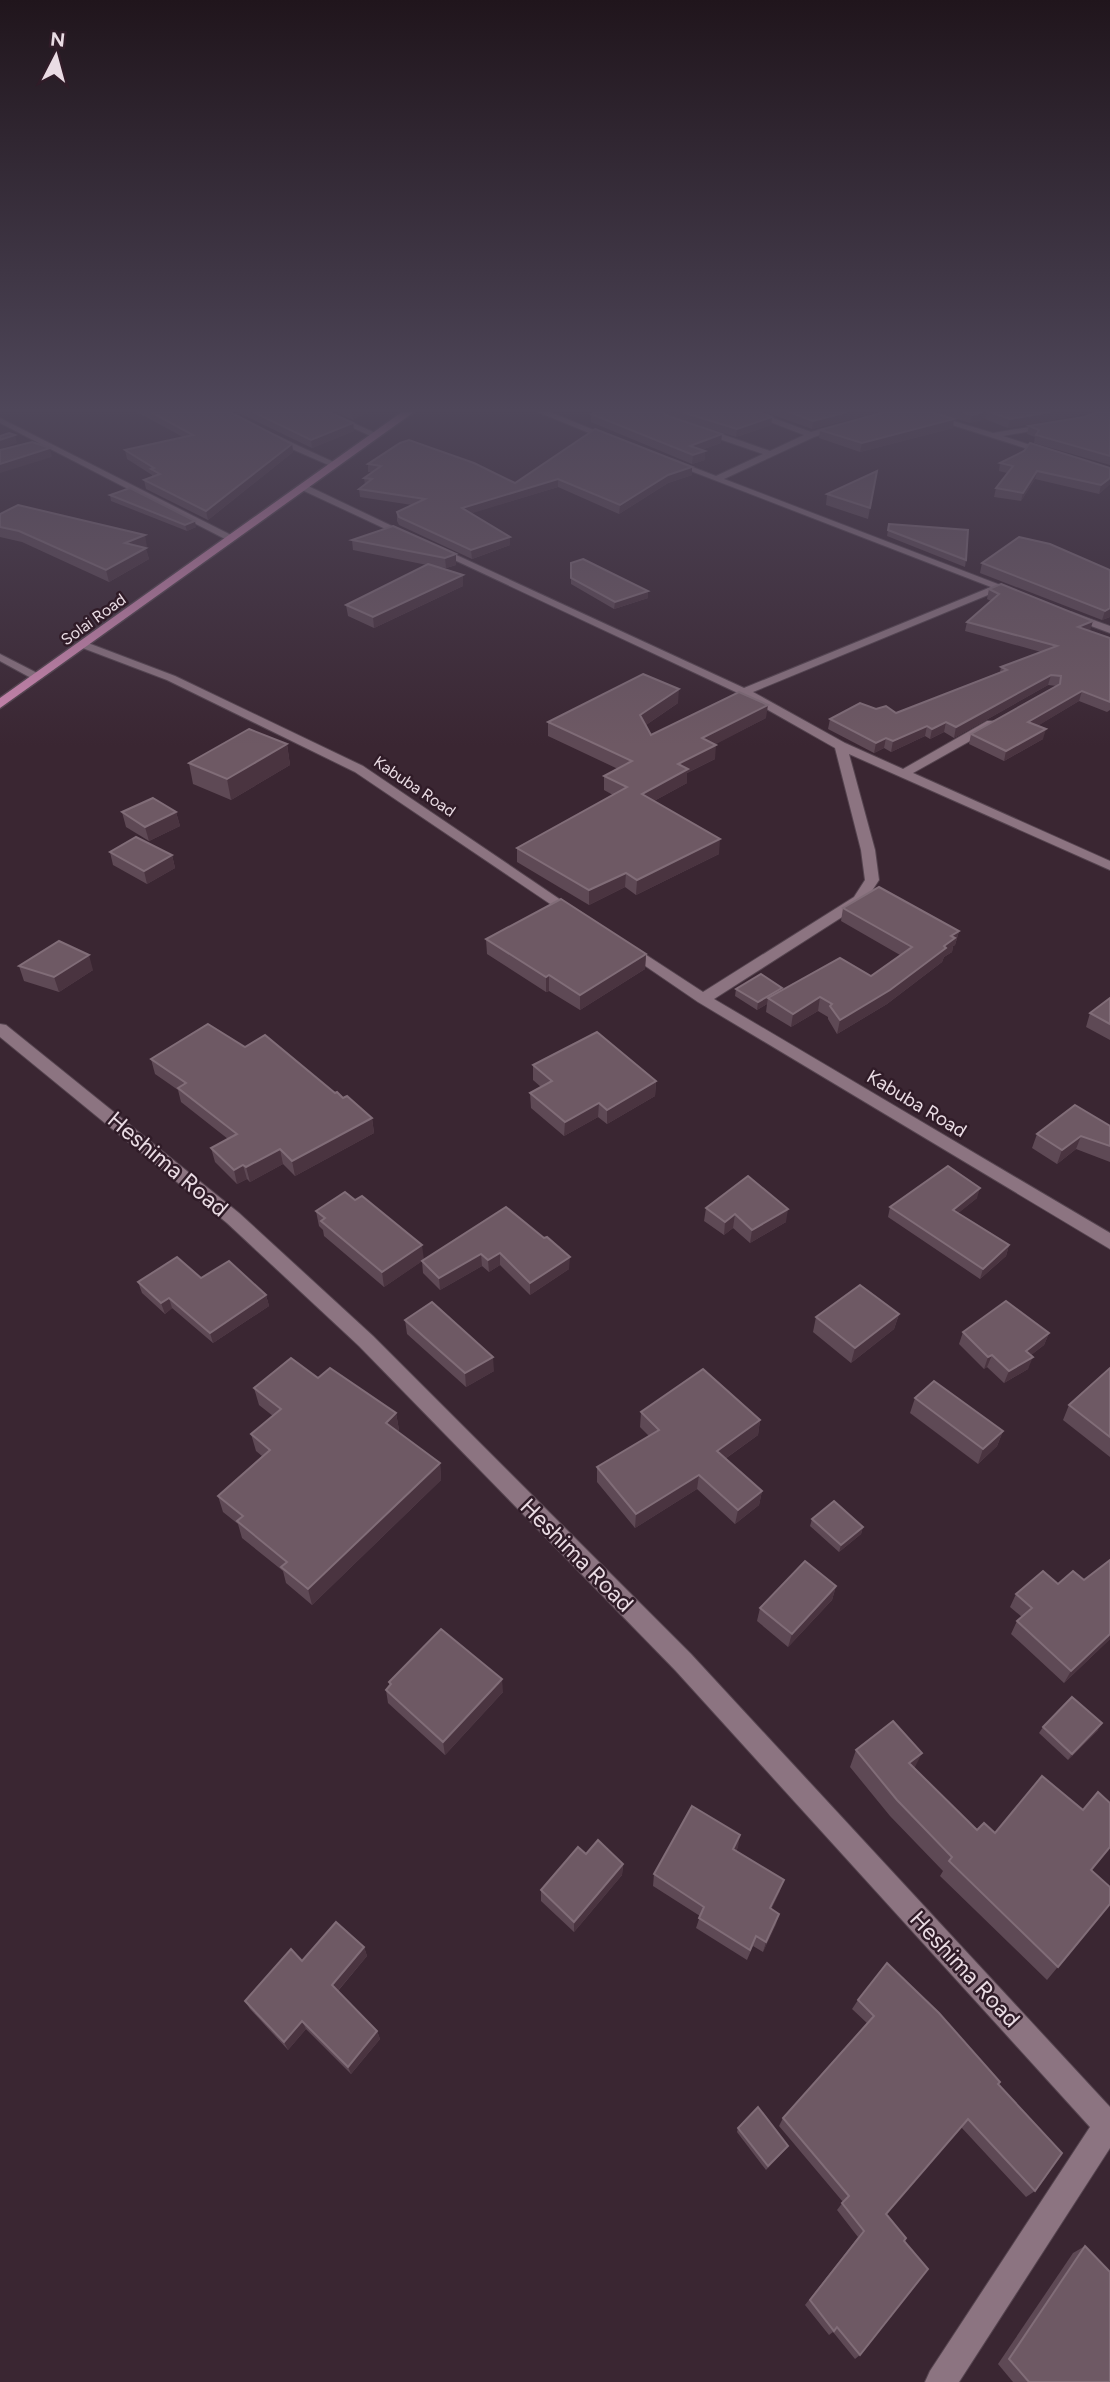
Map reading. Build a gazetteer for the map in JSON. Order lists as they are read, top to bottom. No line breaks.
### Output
{"streets":{"highway":["Solai Road"],"street":["Kabuba Road","Heshima Road"]},"crossings":[["Solai Road","Kabuba Road"]],"north":"top"}
